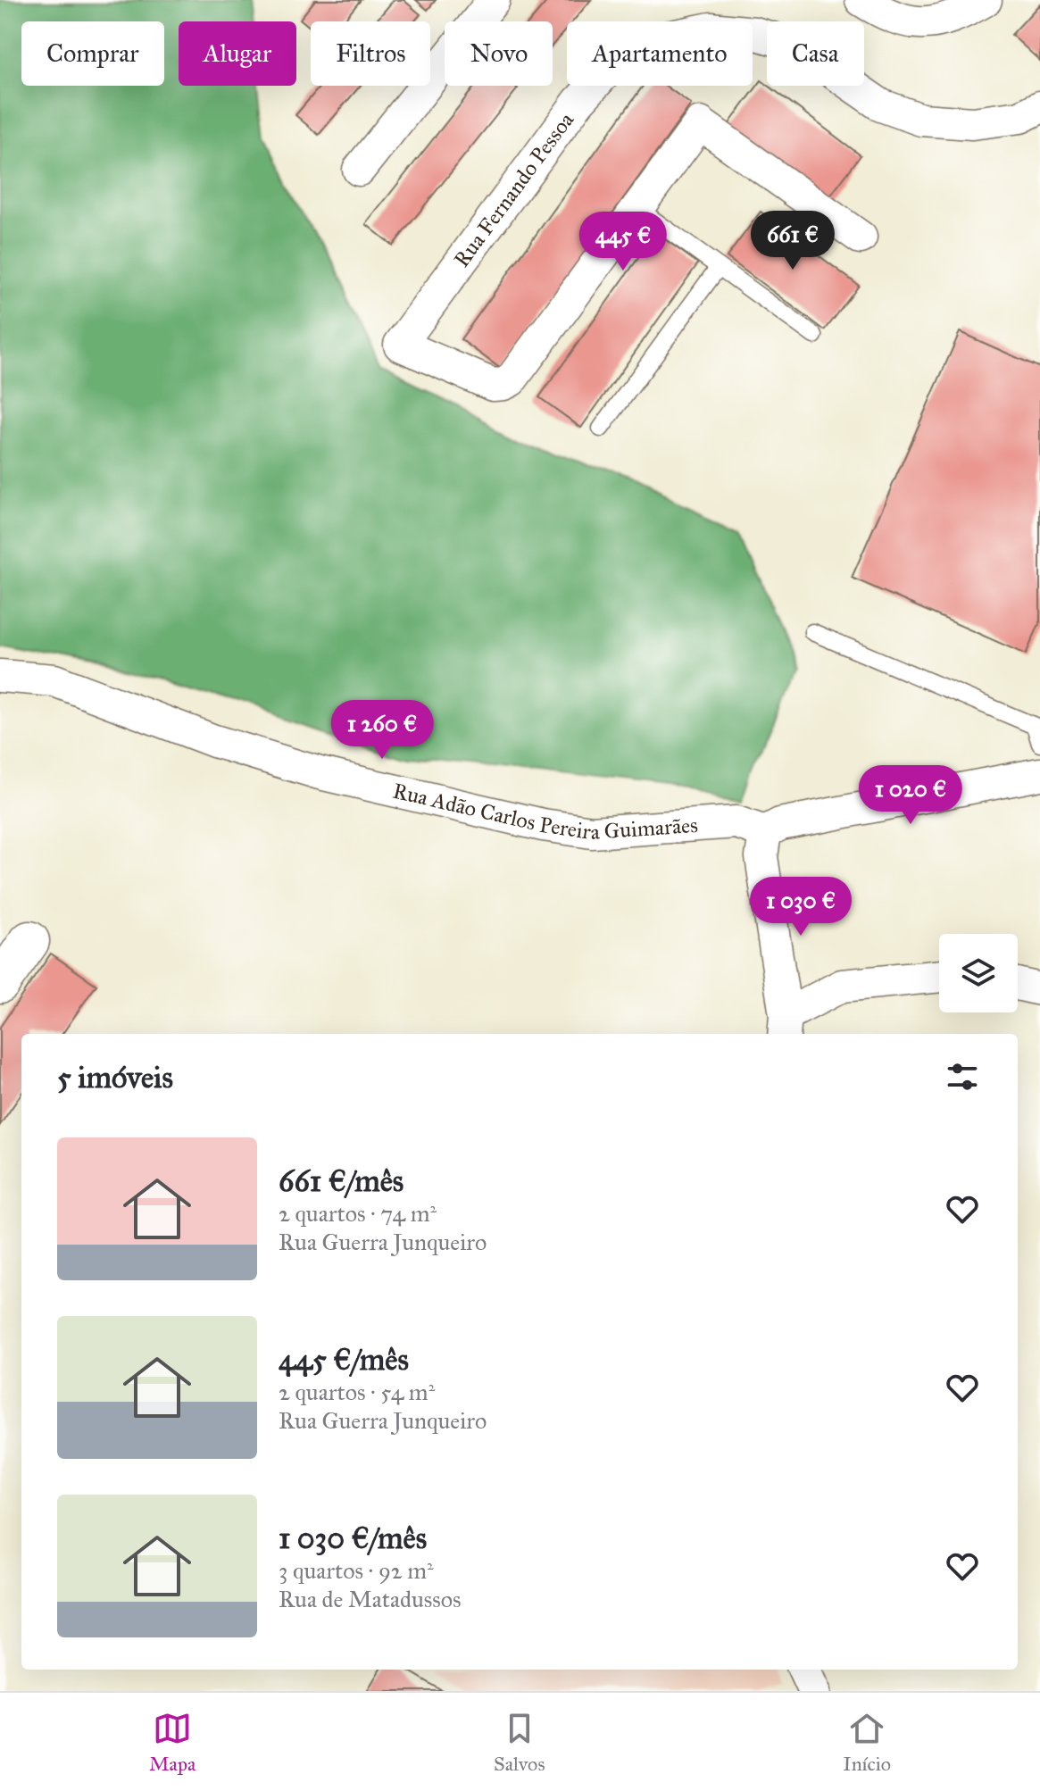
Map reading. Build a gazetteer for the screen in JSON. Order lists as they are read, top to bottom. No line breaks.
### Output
{"streets":{"street":["Rua Fernando Pessoa","Rua Adão Carlos Pereira Guimarães"]},"page":{"chip":["Comprar","Alugar","Filtros","Novo","Apartamento","Casa"],"price":["661 €","445 €","1 260 €","1 020 €","1 030 €"],"heading":"5 imóveis","list":[{"name":"661 €/mês","note":"2 quartos · 74 m² · Rua Guerra Junqueiro"},{"name":"445 €/mês","note":"2 quartos · 54 m² · Rua Guerra Junqueiro"},{"name":"1 030 €/mês","note":"3 quartos · 92 m² · Rua de Matadussos"}],"tabs":["Mapa","Salvos","Início"]}}
